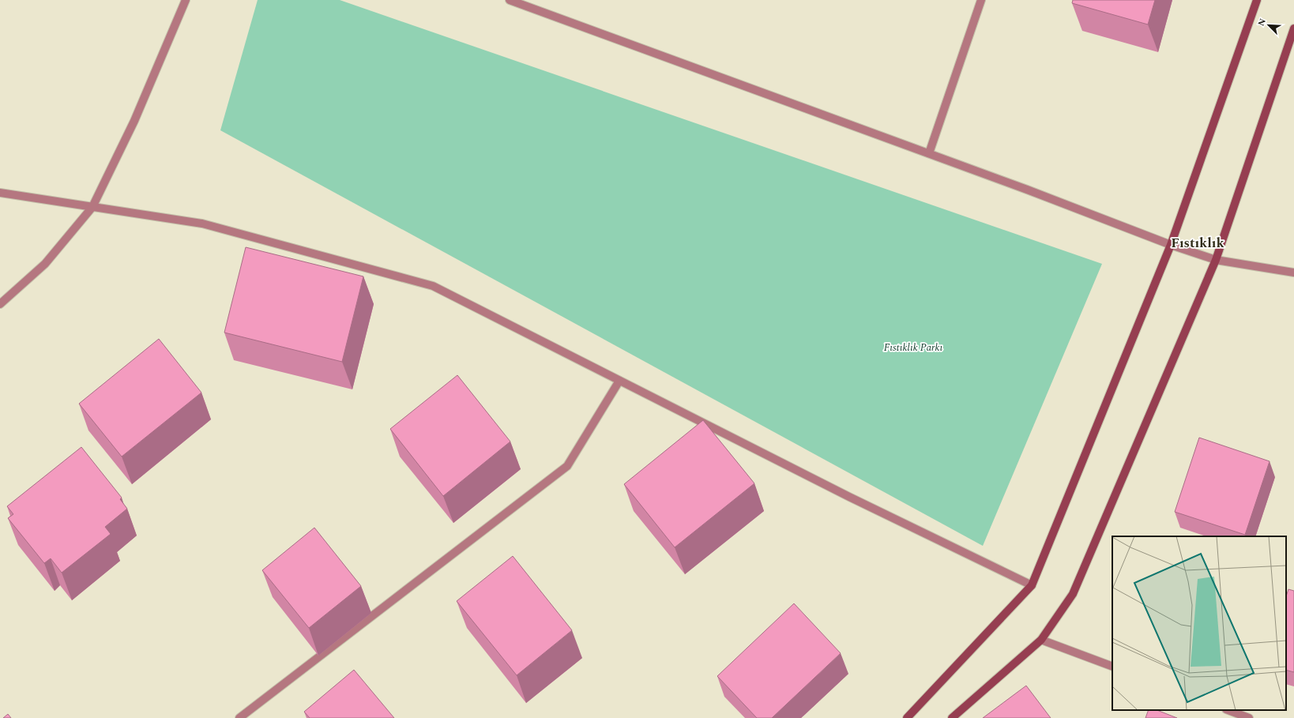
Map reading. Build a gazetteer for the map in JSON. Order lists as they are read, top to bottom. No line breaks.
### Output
{"districts":["Fıstıklık"],"parks":["Fıstıklık Parkı"],"north":"top left"}
